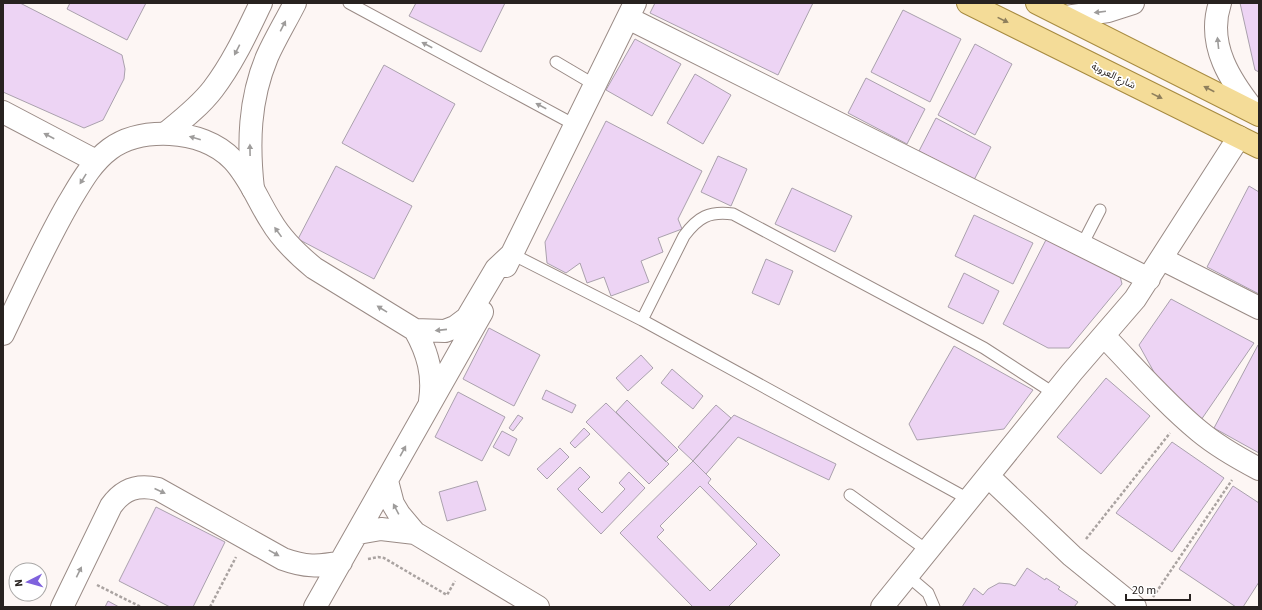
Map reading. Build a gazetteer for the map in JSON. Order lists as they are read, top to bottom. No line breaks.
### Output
{"streets":{"main road":["شارع العروبة"]},"scale_bar":"20 m","north":"left"}
